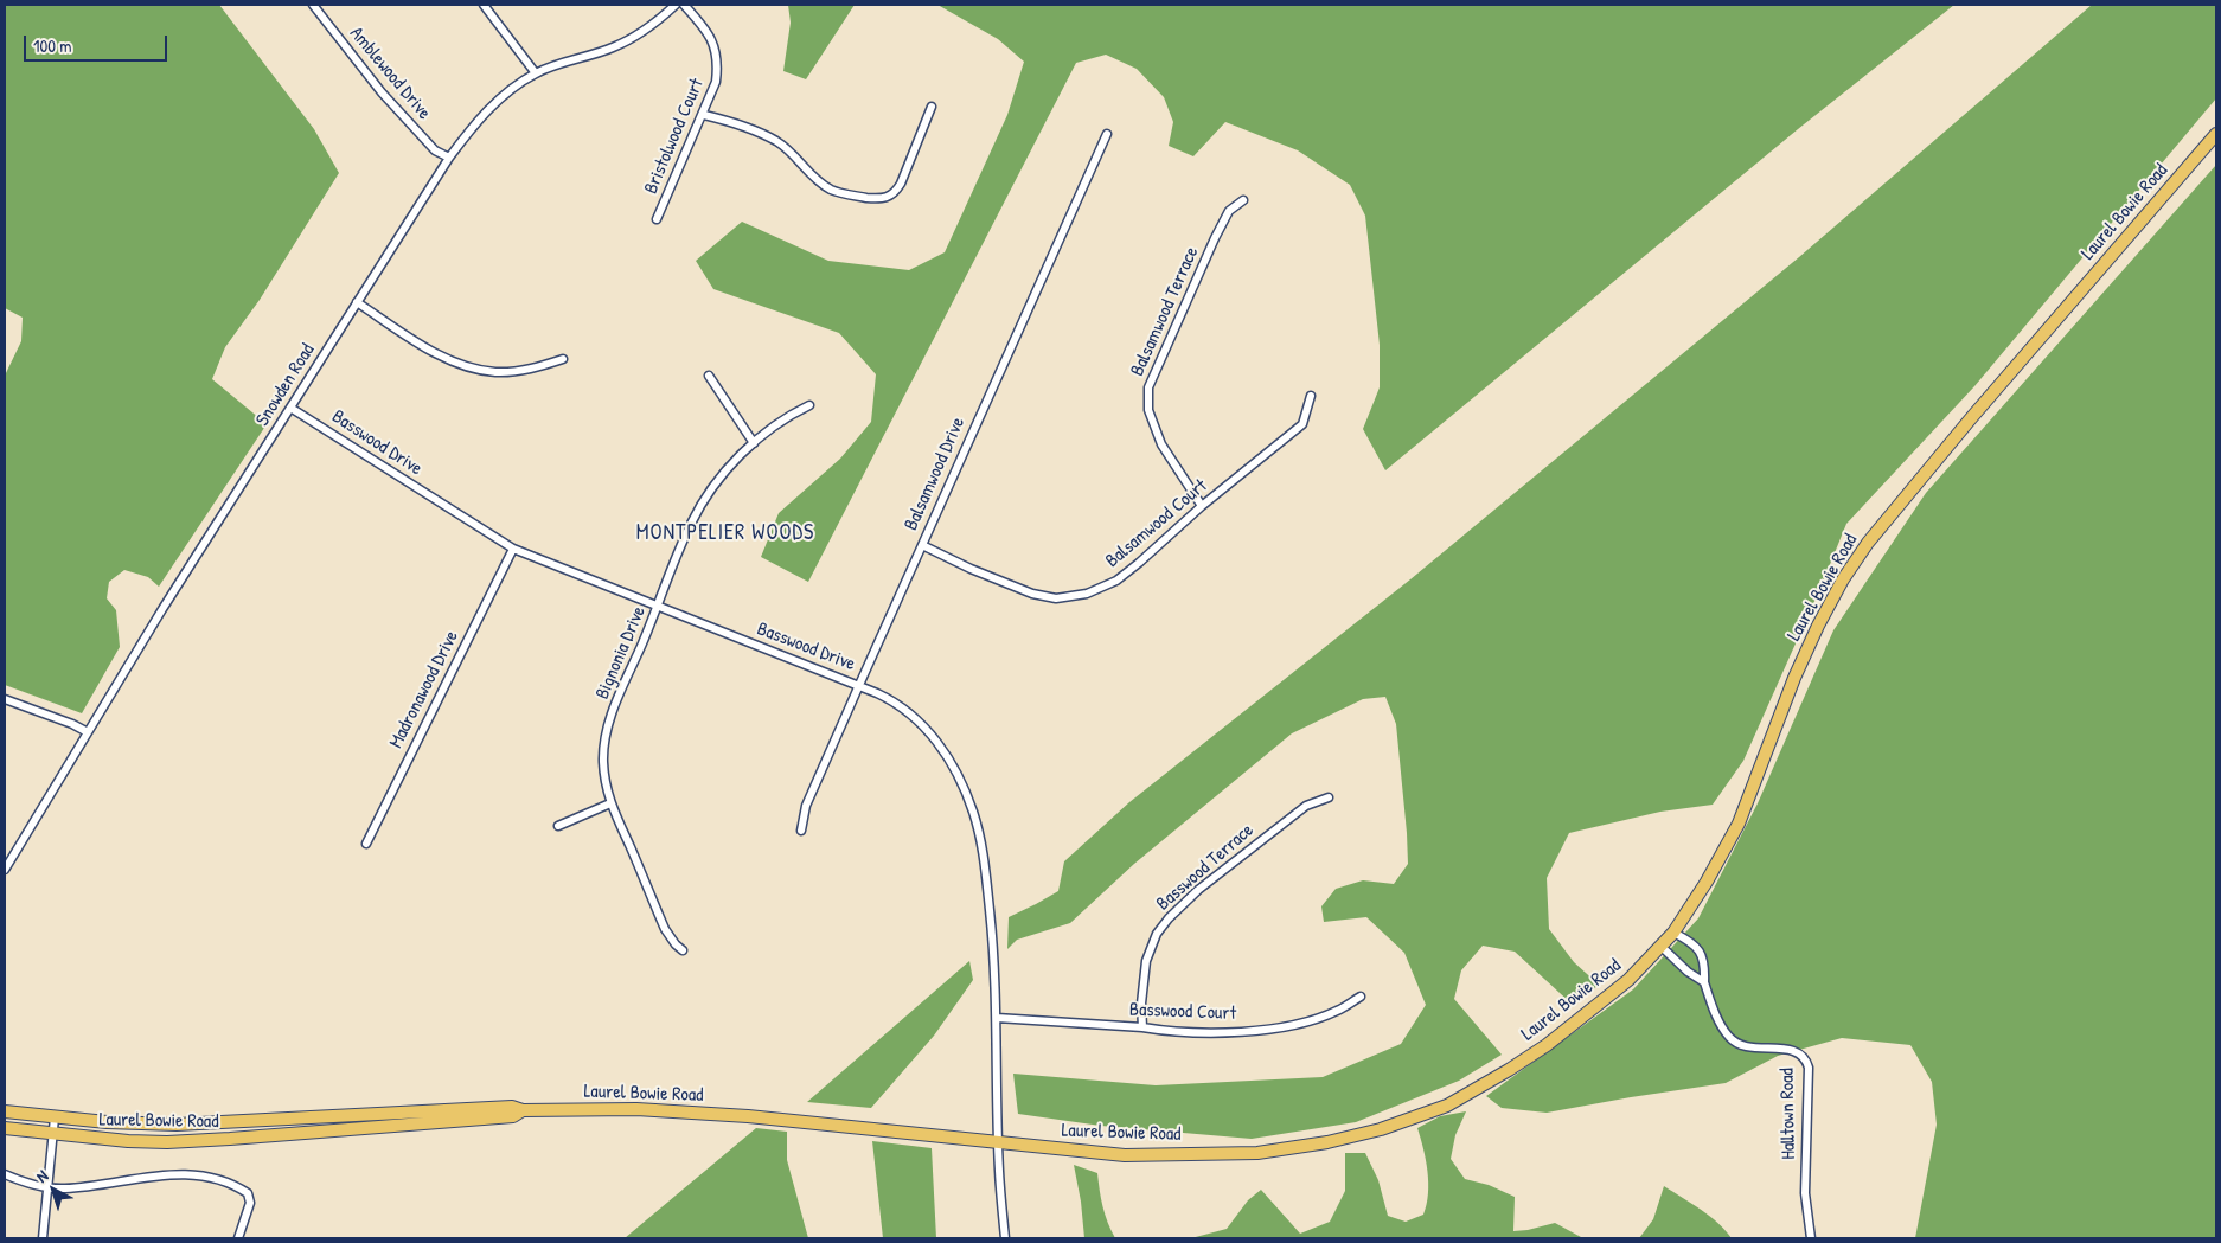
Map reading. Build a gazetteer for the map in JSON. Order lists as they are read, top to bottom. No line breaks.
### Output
{"streets":{"main road":["Laurel Bowie Road"],"street":["Amblewood Drive","Bristolwood Court","Balsamwood Terrace","Snowden Road","Basswood Drive","Balsamwood Drive","Balsamwood Court","Bignonia Drive","Madronawood Drive","Basswood Terrace","Basswood Court","Halltown Road"]},"crossings":[["Amblewood Drive","Snowden Road"],["Laurel Bowie Road","Basswood Drive"],["Laurel Bowie Road","Halltown Road"],["Balsamwood Terrace","Balsamwood Court"],["Snowden Road","Basswood Drive"],["Basswood Drive","Balsamwood Drive"],["Basswood Drive","Bignonia Drive"],["Basswood Drive","Madronawood Drive"],["Basswood Drive","Basswood Court"],["Balsamwood Drive","Balsamwood Court"],["Basswood Terrace","Basswood Court"]],"districts":["MONTPELIER WOODS"],"scale_bar":"100 m","north":"top left"}
